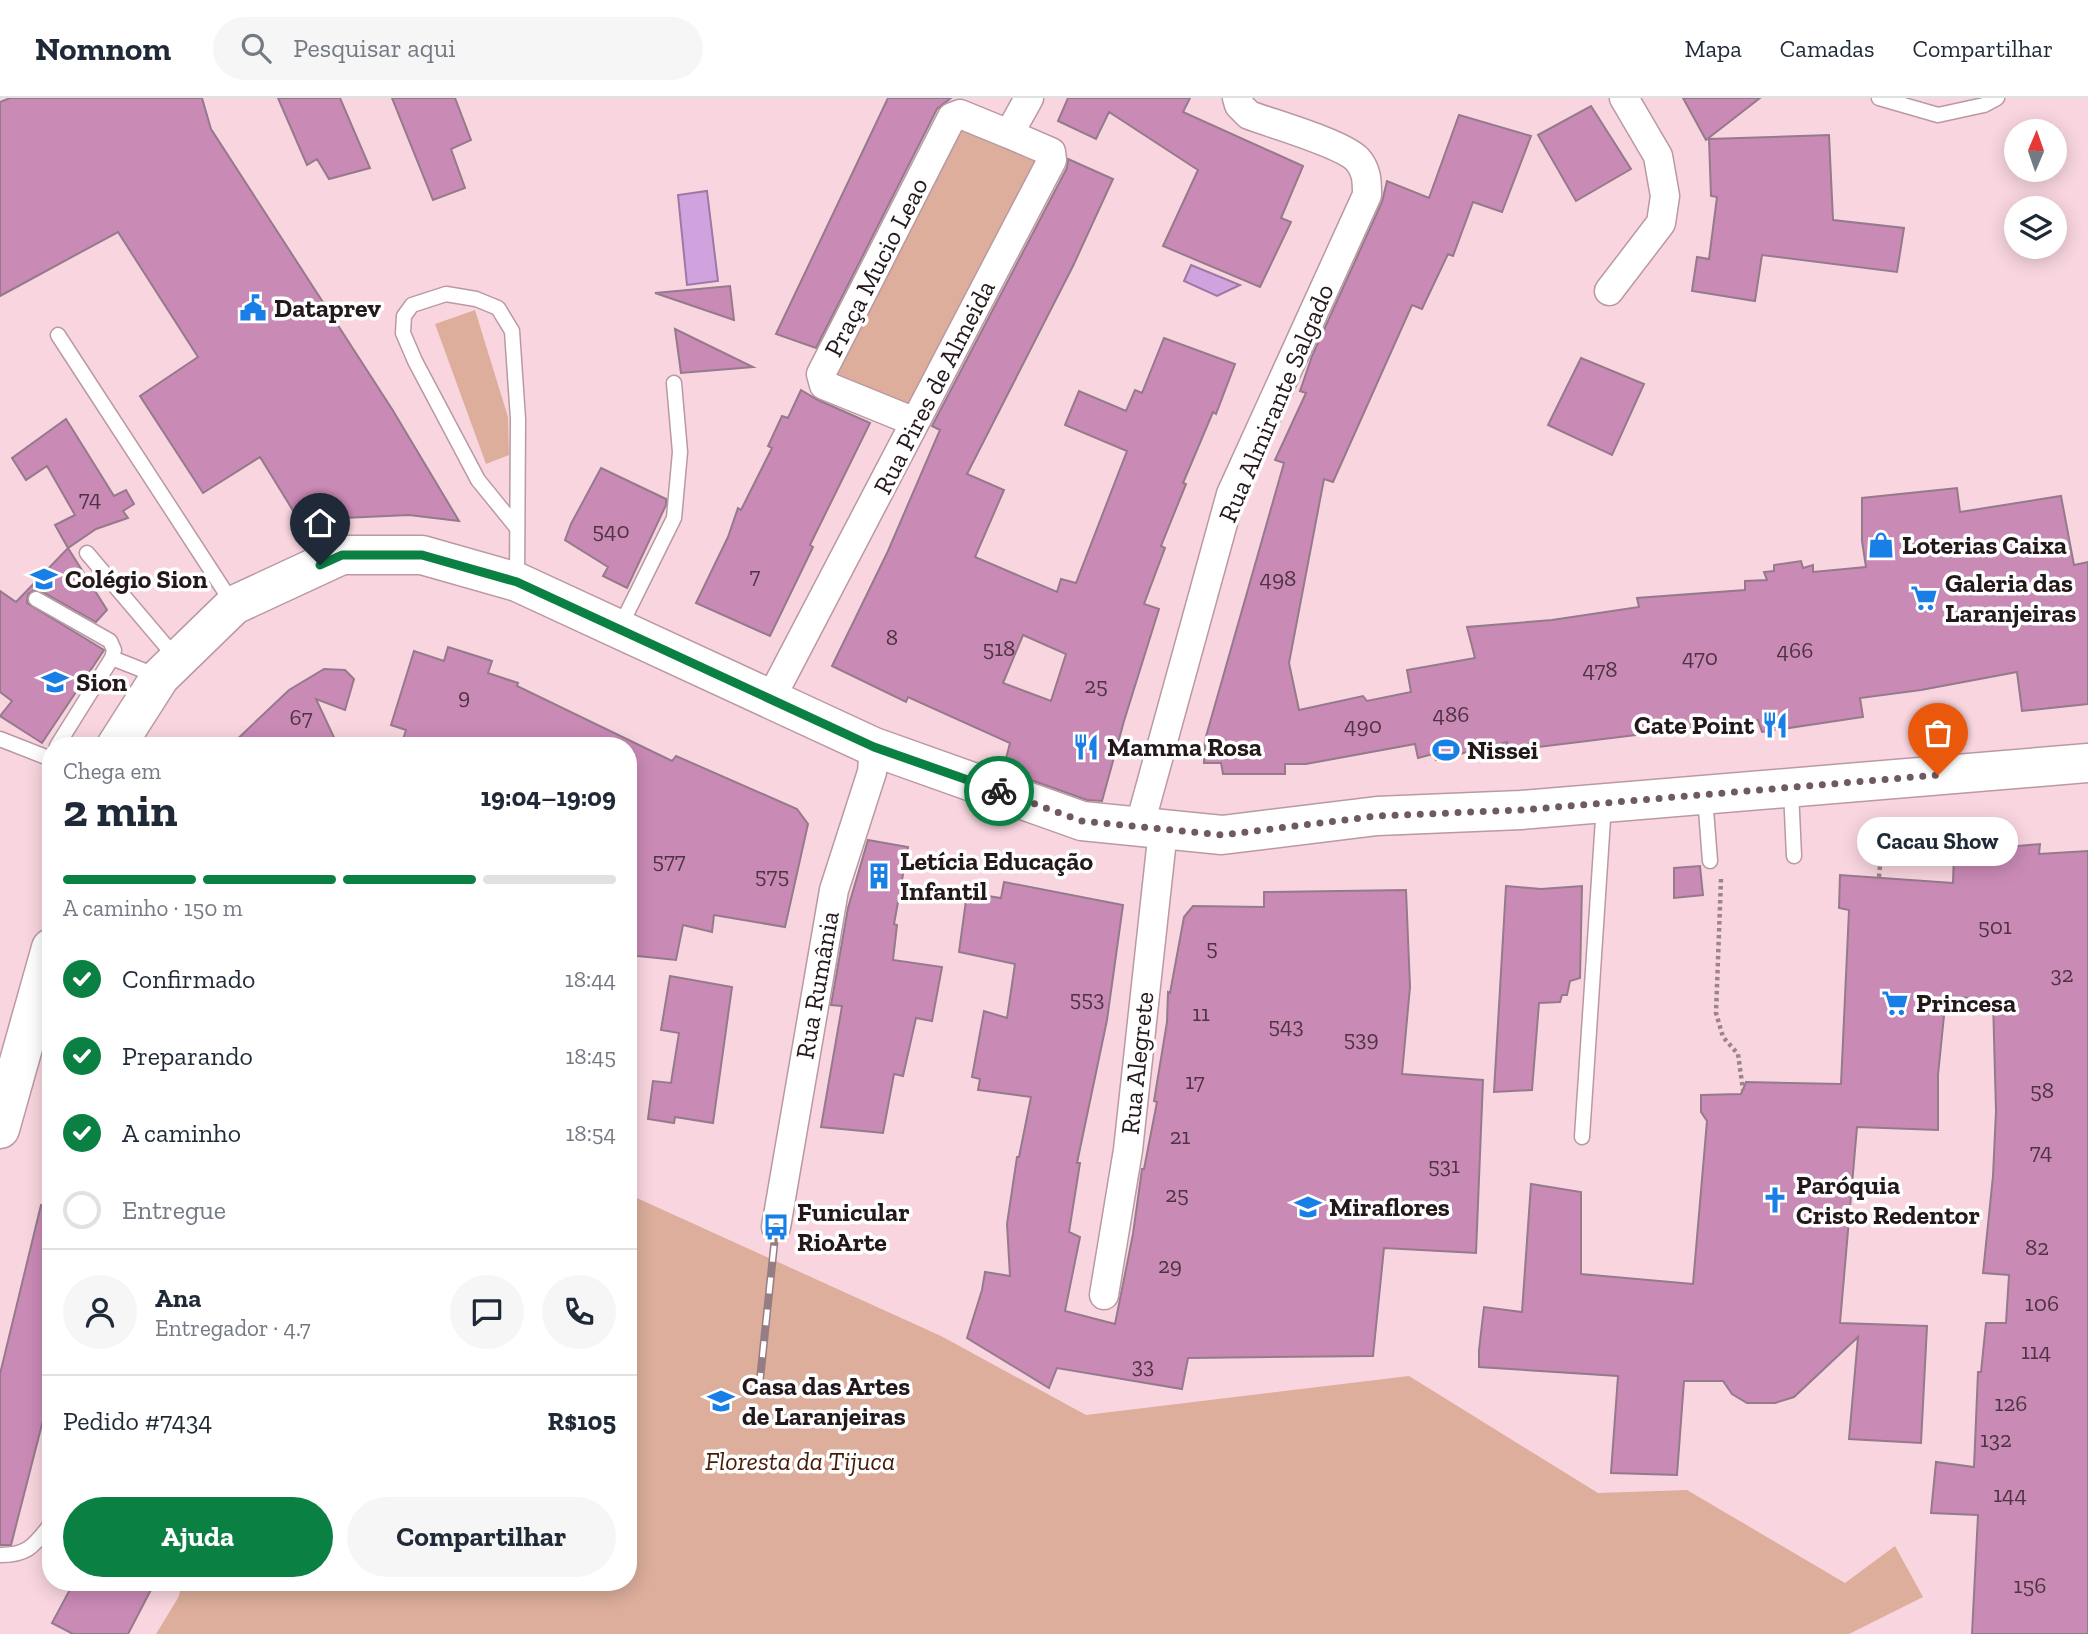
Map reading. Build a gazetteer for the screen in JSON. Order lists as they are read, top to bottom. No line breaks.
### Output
{"streets":{"street":["Praça Mucio Leao","Rua Pires de Almeida","Rua Almirante Salgado","Rua Rumânia","Rua Alegrete"]},"crossings":[["Praça Mucio Leao","Rua Pires de Almeida"],["Rua Almirante Salgado","Rua Alegrete"]],"parks":["Floresta da Tijuca"],"places":{"public building":["Dataprev"],"shop":["Loterias Caixa"],"school or university":["Colégio Sion","Sion","Miraflores","Casa das Artes de Laranjeiras"],"supermarket":["Galeria das Laranjeiras","Princesa"],"restaurant":["Cate Point","Mamma Rosa"],"sports":["Nissei"],"other":["Cacau Show"],"building":["Letícia Educação Infantil"],"church":["Paróquia Cristo Redentor"],"bus stop":["Funicular RioArte"]},"house_numbers":["74","540","7","498","8","518","466","470","478","25","9","486","67","490","577","575","501","5","32","553","11","543","539","17","58","21","74","531","25","82","29","106","114","33","126","132","144","156"],"north":"top","page":{"header":"Nomnom","search":"Pesquisar aqui","nav":["Mapa","Camadas","Compartilhar"],"heading":["2 min","Chega em","19:04–19:09"],"panel":["Ana","Entregador · 4.7","Pedido #7434","R$105"],"bubble":"Cacau Show","bar":"A caminho · 150 m","list":[["Confirmado","18:44"],["Preparando","18:45"],["A caminho","18:54"],"Entregue"],"buttons":["Ajuda","Compartilhar"]}}
